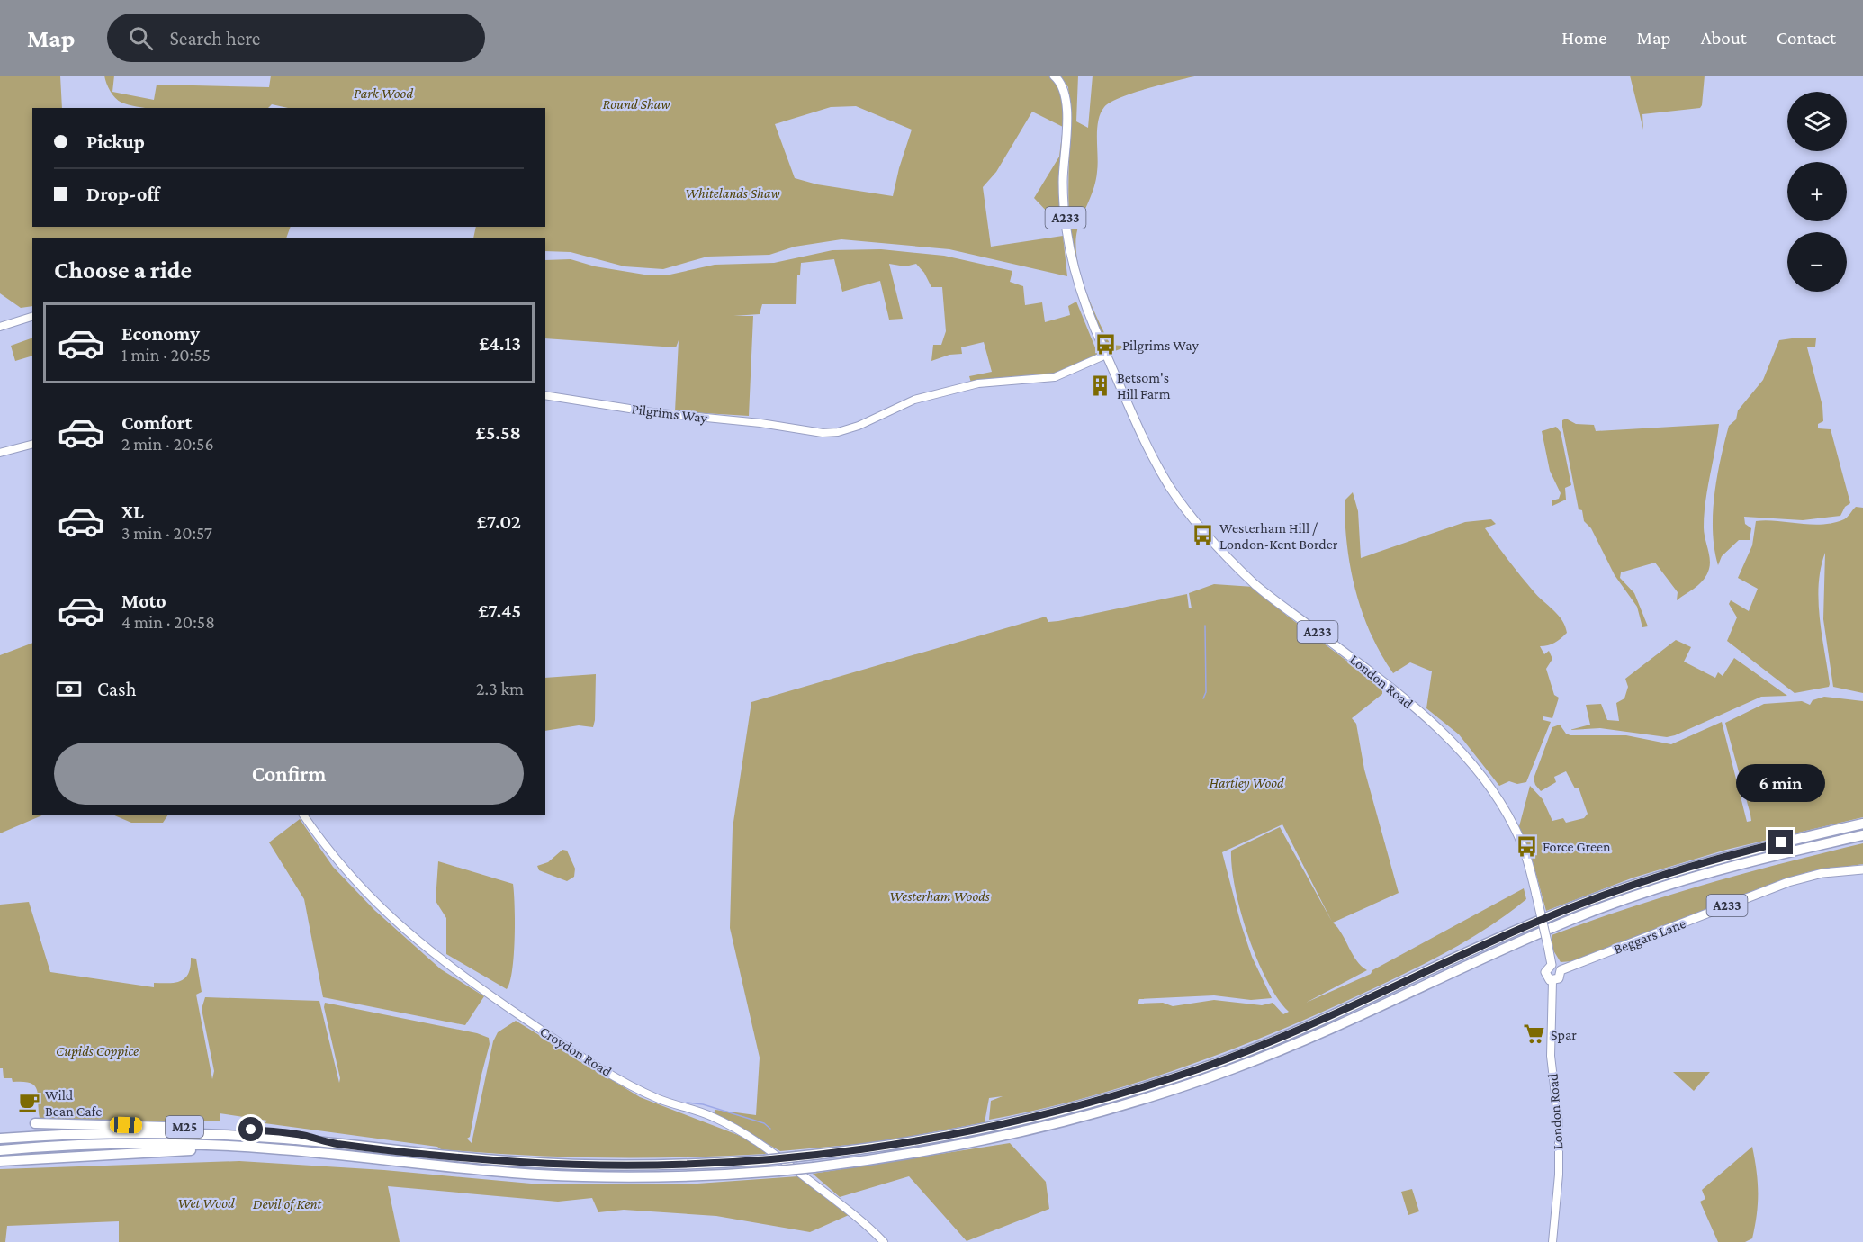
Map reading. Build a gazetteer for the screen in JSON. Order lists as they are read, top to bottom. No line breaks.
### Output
{"streets":{"highway":["M25"],"main road":["A233","London Road","Beggars Lane"],"street":["Pilgrims Way","Croydon Road"]},"crossings":[["A233","Pilgrims Way"],["A233","London Road"],["Pilgrims Way","London Road"],["London Road","Beggars Lane"]],"parks":["Park Wood","Round Shaw","Whitelands Shaw","Hartley Wood","Westerham Woods","Cupids Coppice","Wet Wood","Devil of Kent"],"places":{"bus stop":["Pilgrims Way","Westerham Hill / London-Kent Border","Force Green"],"building":["Betsom's Hill Farm"],"supermarket":["Spar"],"cafe":["Wild Bean Cafe"]},"page":{"header":"Map","search":"Search here","nav":["Home","Map","About","Contact"],"map_buttons":["+","−"],"banner":["Pickup","Drop-off"],"heading":"Choose a ride","list":[{"name":"Economy","note":"1 min · 20:55","value":"£4.13"},{"name":"Comfort","note":"2 min · 20:56","value":"£5.58"},{"name":"XL","note":"3 min · 20:57","value":"£7.02"},{"name":"Moto","note":"4 min · 20:58","value":"£7.45"}],"pay":["Cash","2.3 km"],"buttons":"Confirm","bubble":"6 min"}}
